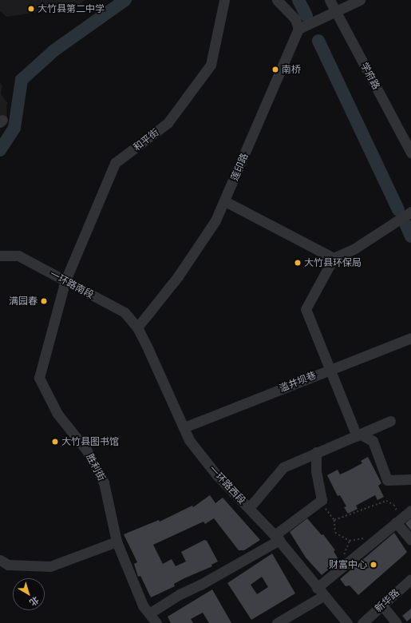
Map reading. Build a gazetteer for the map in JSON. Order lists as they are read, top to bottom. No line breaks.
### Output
{"streets":{"street":["学府路","和平街","莲印路","一环路南段","滥井坝巷","胜利街","一环路西段","新华路"]},"crossings":[["和平街","一环路南段"],["和平街","胜利街"],["莲印路","一环路南段"],["莲印路","一环路西段"],["一环路南段","胜利街"],["一环路南段","一环路西段"],["滥井坝巷","一环路西段"]],"places":["大竹县第二中学","南桥","大竹县环保局","满园春","大竹县图书馆","财富中心"],"north":"bottom right"}
